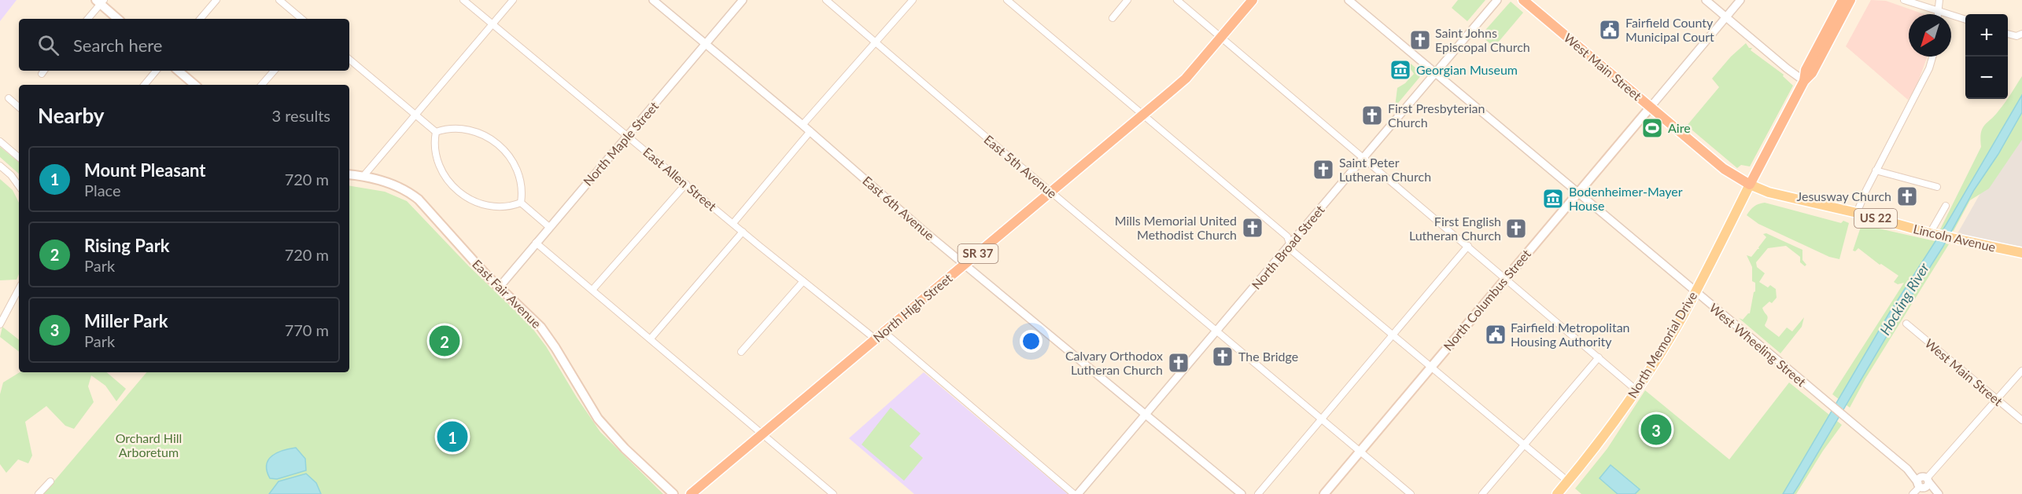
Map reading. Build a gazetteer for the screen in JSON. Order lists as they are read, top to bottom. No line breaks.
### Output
{"streets":{"highway":["West Main Street","US 22","SR 37","North High Street"],"main road":["Lincoln Avenue","East Fair Avenue","North Columbus Street","North Memorial Drive"],"street":["North Maple Street","East 5th Avenue","East Allen Street","East 6th Avenue","North Broad Street","West Wheeling Street"]},"crossings":[["West Main Street","Lincoln Avenue"],["West Main Street","North Columbus Street"],["West Main Street","North Memorial Drive"],["North Maple Street","East Allen Street"],["North Maple Street","East 6th Avenue"],["North Maple Street","East Fair Avenue"],["East 5th Avenue","North Broad Street"],["East 5th Avenue","North Columbus Street"],["East 5th Avenue","North High Street"],["East Allen Street","North High Street"],["East 6th Avenue","North Broad Street"],["East 6th Avenue","North High Street"],["Lincoln Avenue","North Memorial Drive"],["North Broad Street","West Wheeling Street"],["North Columbus Street","West Wheeling Street"],["North Memorial Drive","West Wheeling Street"]],"water":["Hocking River"],"parks":["Orchard Hill Arboretum"],"places":{"public building":["Fairfield County Municipal Court","Fairfield Metropolitan Housing Authority"],"church":["Saint Johns Episcopal Church","First Presbyterian Church","Saint Peter Lutheran Church","Jesusway Church","Mills Memorial United Methodist Church","First English Lutheran Church","The Bridge","Calvary Orthodox Lutheran Church"],"museum":["Georgian Museum","Bodenheimer-Mayer House"],"sports":["Aire"]},"north":"bottom left","page":{"map_buttons":["+","−"],"search":"Search here","heading":["Nearby","3 results"],"list":[{"mark":"1","name":"Mount Pleasant","note":"Place","value":"720 m"},{"mark":"2","name":"Rising Park","note":"Park","value":"720 m"},{"mark":"3","name":"Miller Park","note":"Park","value":"770 m"}],"pins":["2","3","1"]}}
